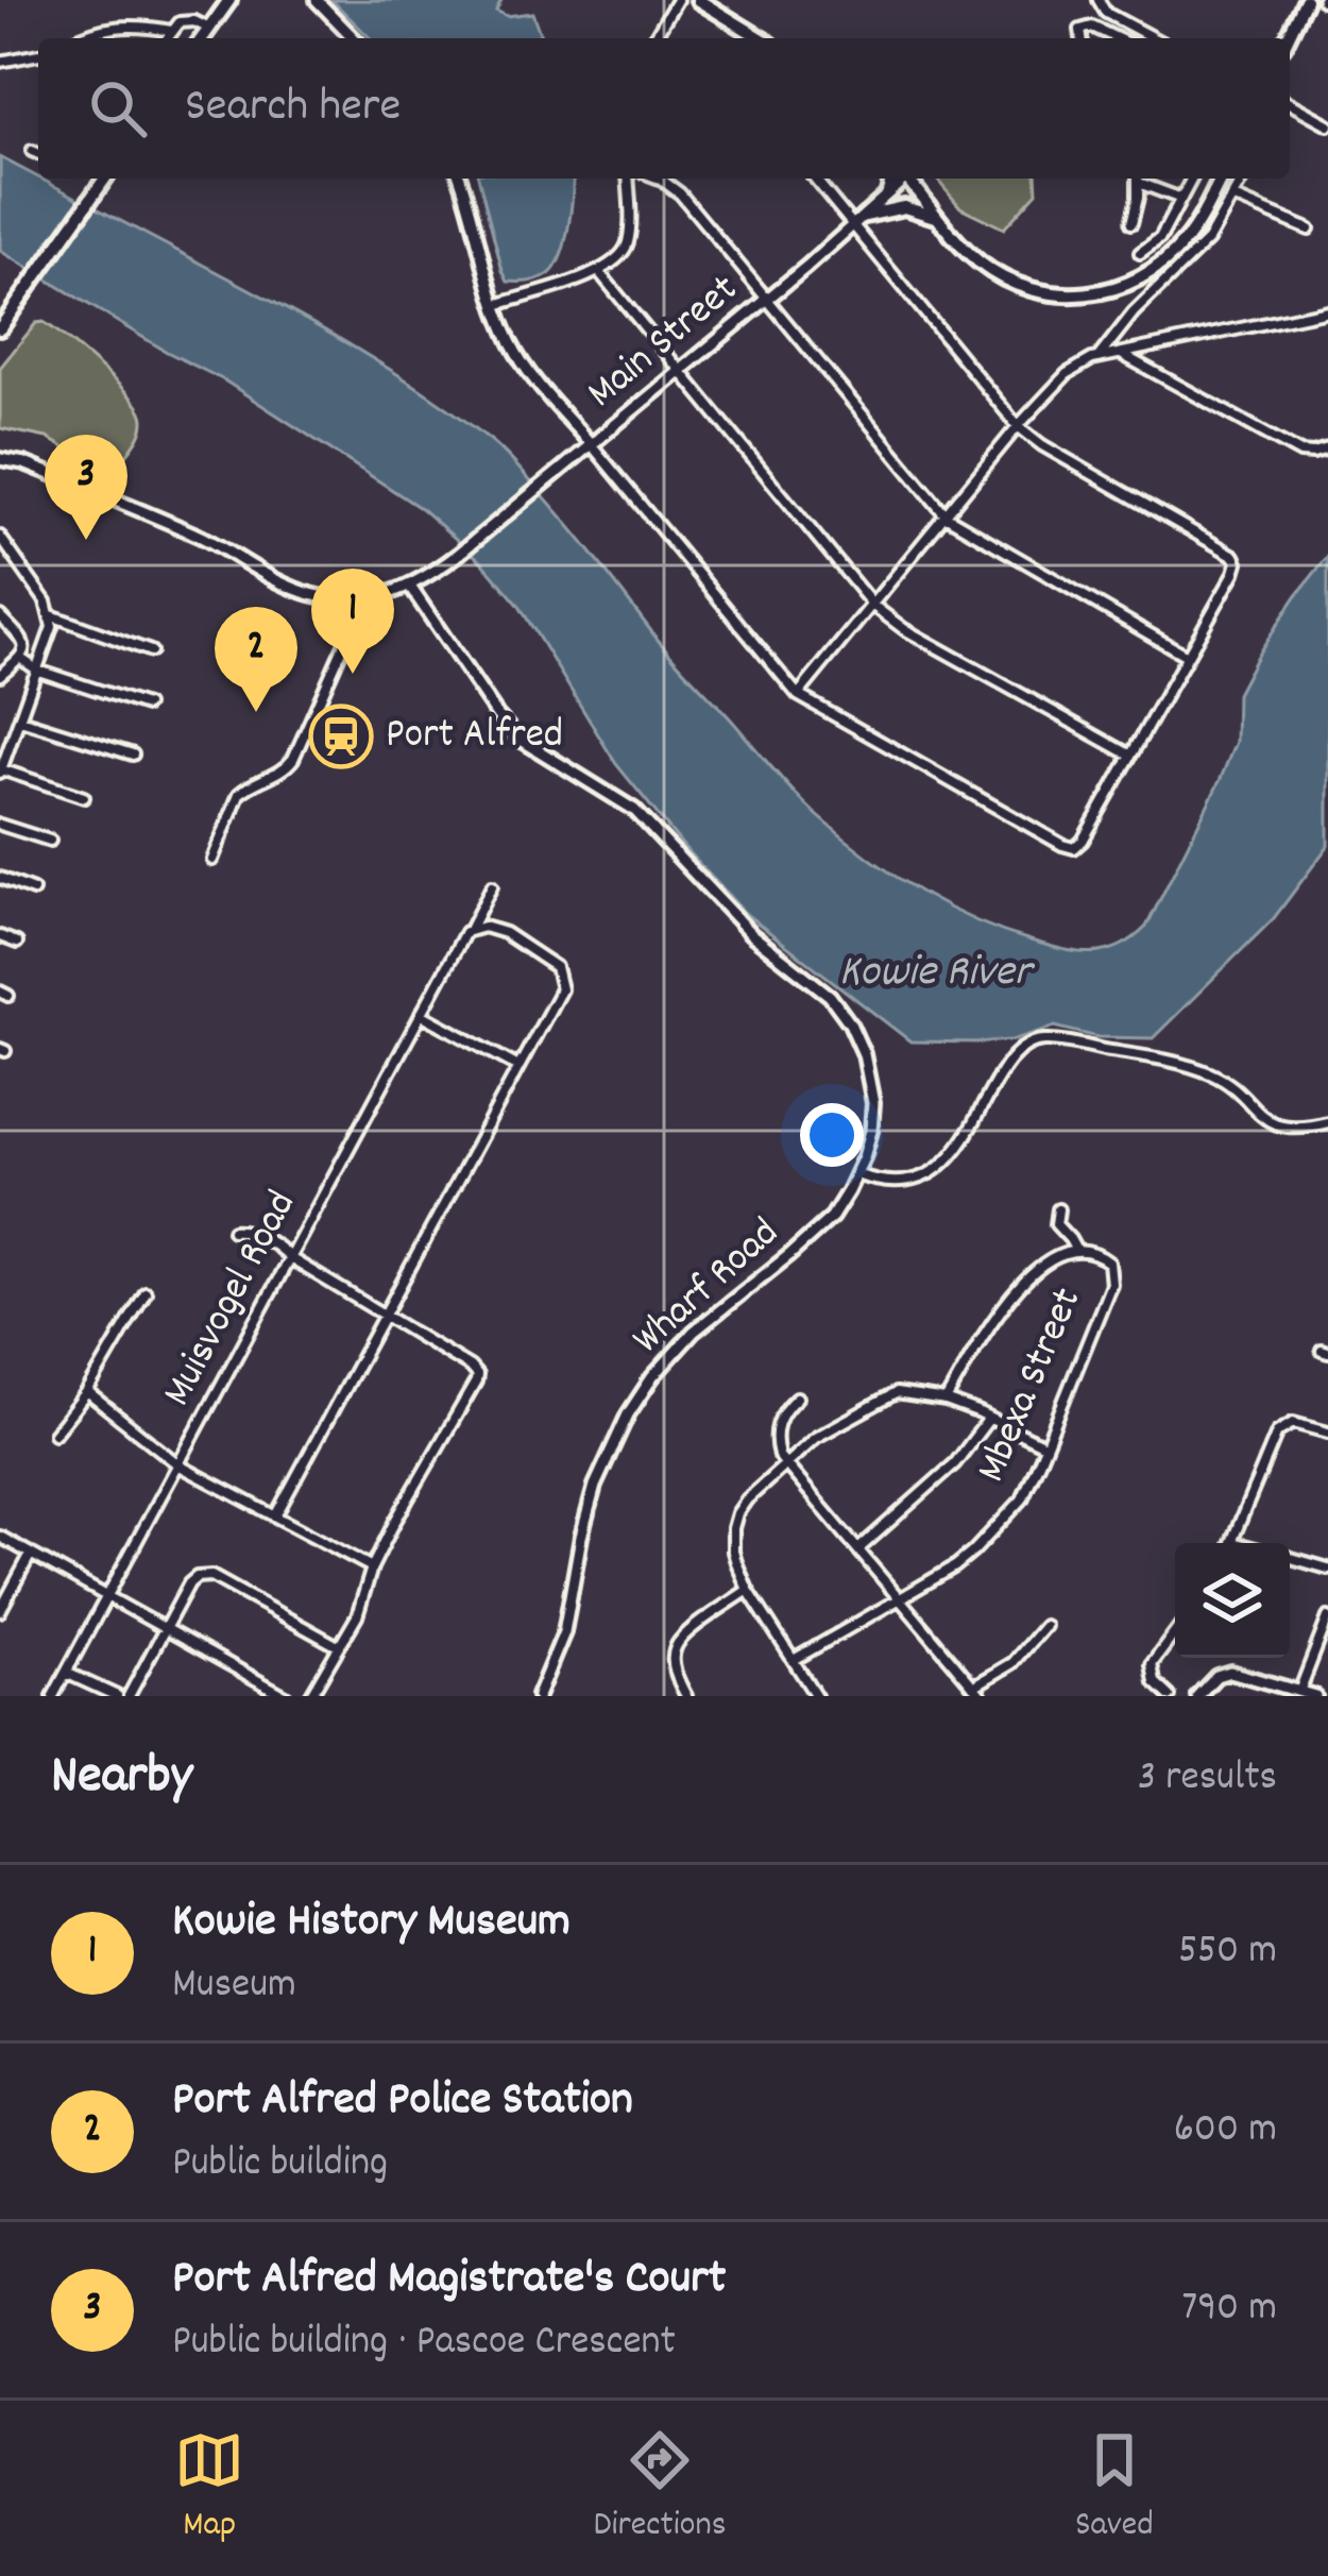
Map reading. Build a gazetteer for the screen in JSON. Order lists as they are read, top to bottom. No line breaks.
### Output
{"streets":{"street":["Main Street","Wharf Road","Muisvogel Road","Mbexa Street"]},"crossings":[["Main Street","Wharf Road"]],"water":["Kowie River"],"places":{"station":["Port Alfred"]},"page":{"search":"Search here","pins":["3","1","2"],"heading":["Nearby","3 results"],"list":[{"mark":"1","name":"Kowie History Museum","note":"Museum","value":"550 m"},{"mark":"2","name":"Port Alfred Police Station","note":"Public building","value":"600 m"},{"mark":"3","name":"Port Alfred Magistrate's Court","note":"Public building · Pascoe Crescent","value":"790 m"}],"nav":["Map","Directions","Saved"]}}
